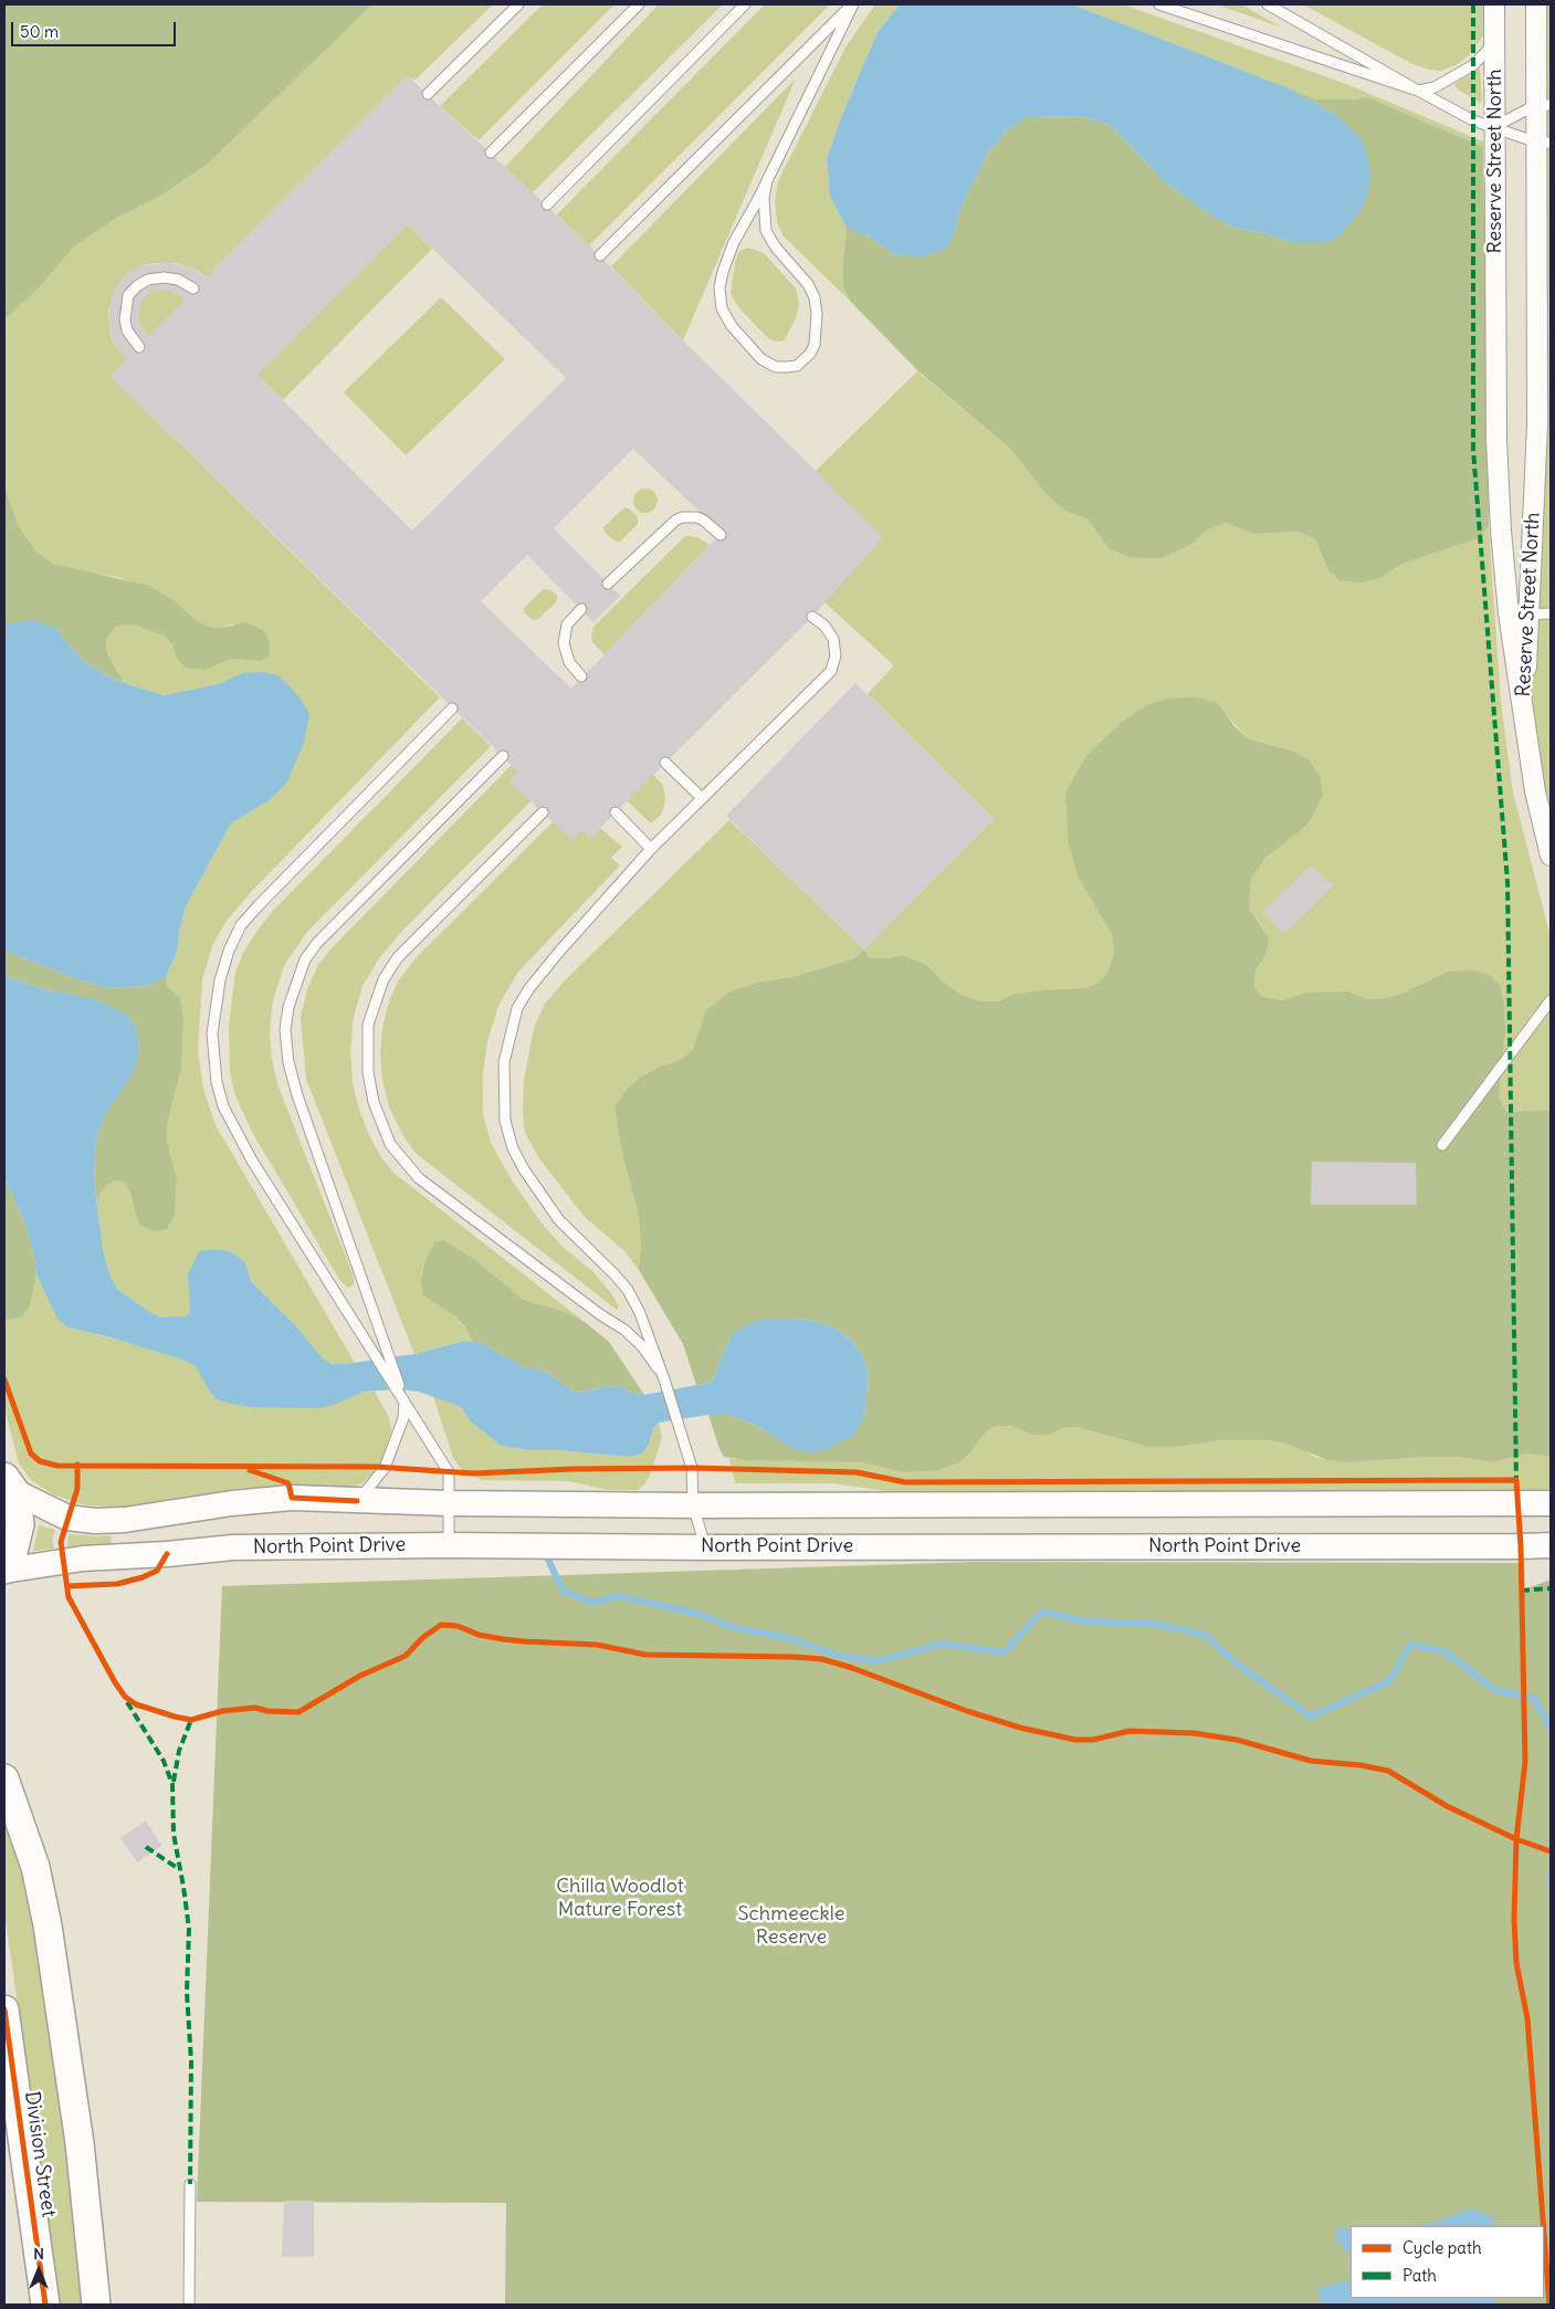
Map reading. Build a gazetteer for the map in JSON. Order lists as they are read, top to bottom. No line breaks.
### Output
{"streets":{"main road":["Division Street"],"street":["Reserve Street North","North Point Drive"]},"parks":["Chilla Woodlot Mature Forest","Schmeeckle Reserve"],"legend":["Cycle path","Path"],"scale_bar":"50 m","north":"top"}
